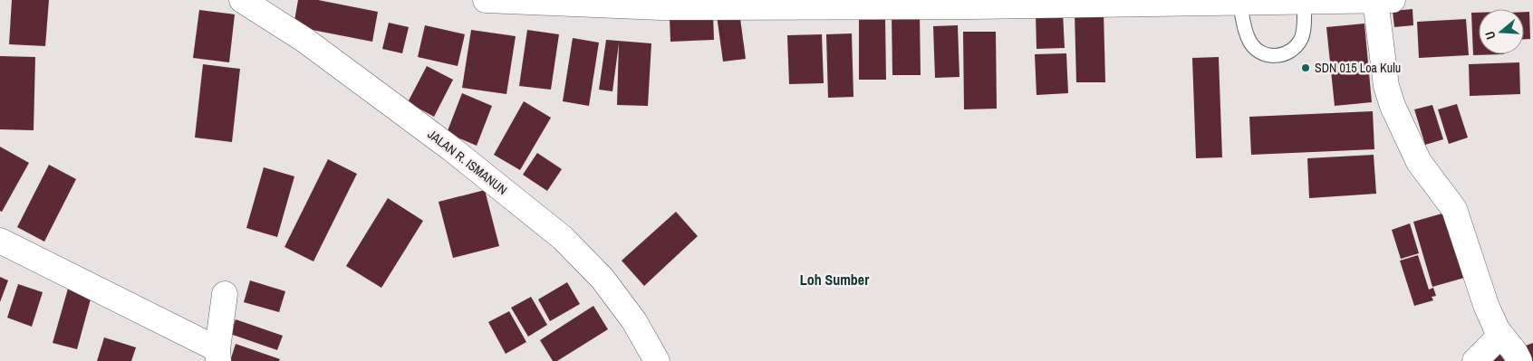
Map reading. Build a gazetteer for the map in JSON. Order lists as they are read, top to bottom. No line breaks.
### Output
{"streets":{"street":["JALAN R. ISMANUN"]},"districts":["Loh Sumber"],"places":["SDN 015 Loa Kulu"],"north":"left"}
